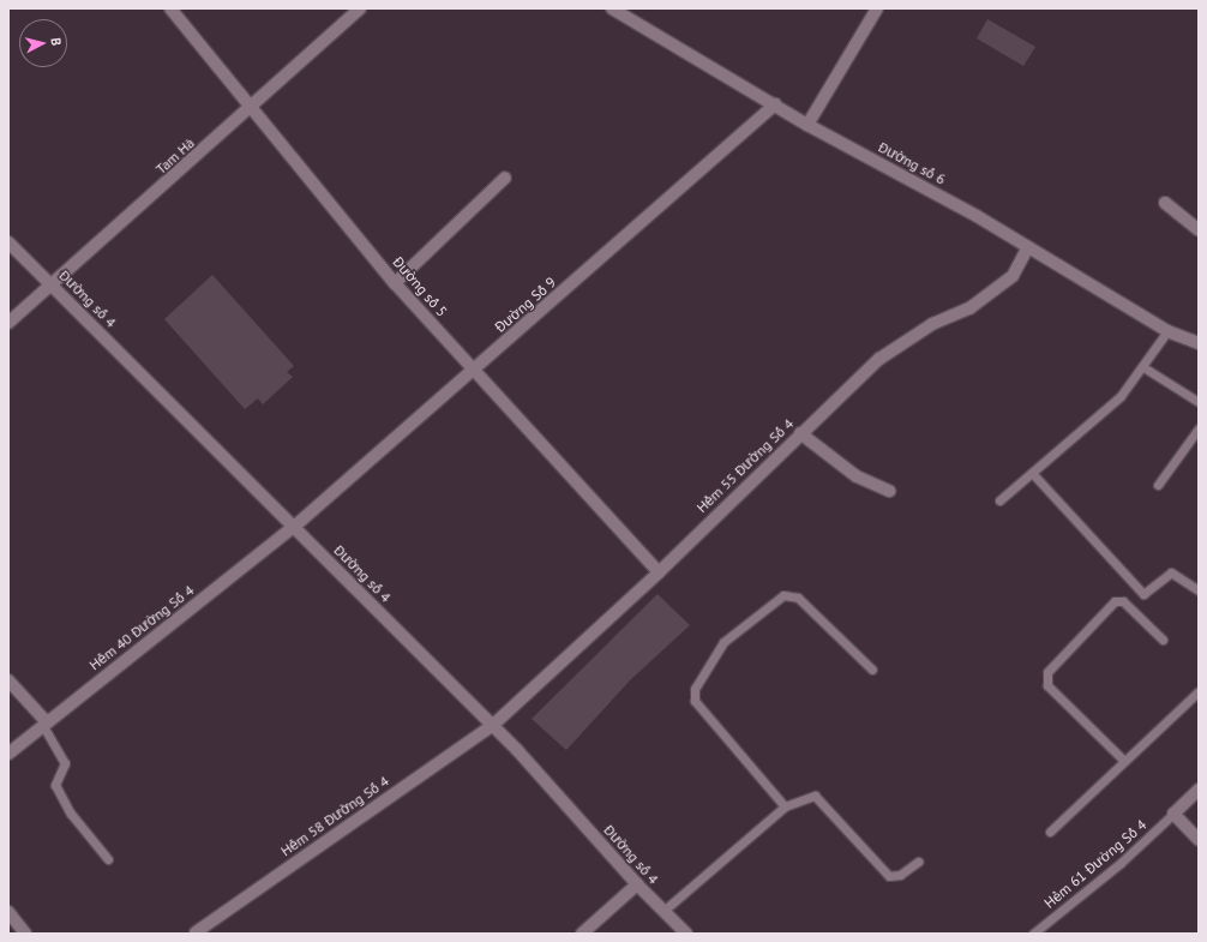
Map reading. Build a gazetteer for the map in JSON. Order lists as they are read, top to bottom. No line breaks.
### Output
{"streets":{"street":["Tam Hà","Đường số 6","Đường số 5","Đường số 4","Đường Số 9","Hẻm 55 Đường Số 4","Hẻm 40 Đường Số 4","Hẻm 58 Đường Số 4"],"lane":["Hẻm 61 Đường Số 4"]},"crossings":[["Tam Hà","Đường số 5"],["Tam Hà","Đường số 4"],["Đường số 6","Đường Số 9"],["Đường số 6","Hẻm 55 Đường Số 4"],["Đường số 5","Đường Số 9"],["Đường số 5","Hẻm 55 Đường Số 4"],["Đường số 4","Đường Số 9"],["Đường số 4","Hẻm 55 Đường Số 4"],["Đường số 4","Hẻm 40 Đường Số 4"],["Đường số 4","Hẻm 58 Đường Số 4"],["Đường Số 9","Hẻm 40 Đường Số 4"],["Hẻm 55 Đường Số 4","Hẻm 58 Đường Số 4"]],"north":"right"}
